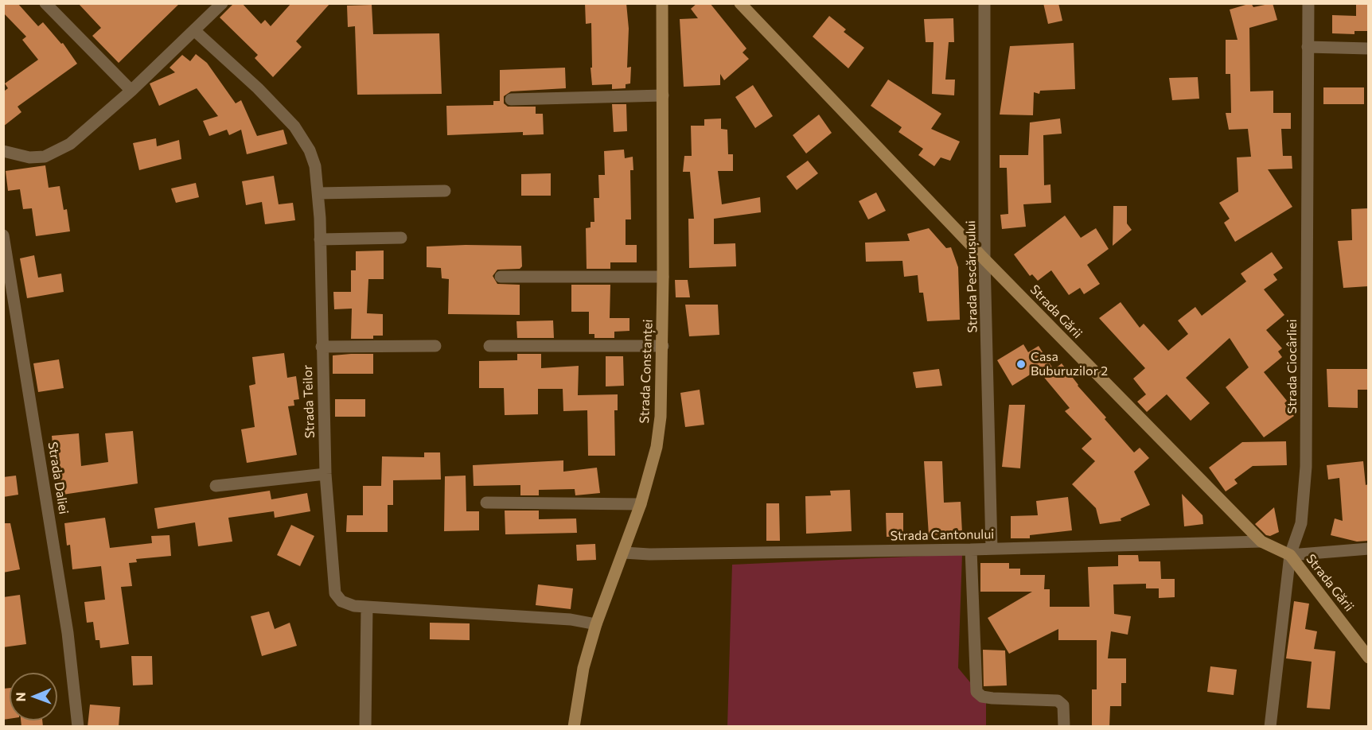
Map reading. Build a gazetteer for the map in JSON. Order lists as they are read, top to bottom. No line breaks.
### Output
{"streets":{"street":["Strada Pescărușului","Strada Gării","Strada Ciocârliei","Strada Constanței","Strada Teilor","Strada Daliei","Strada Cantonului"]},"crossings":[["Strada Pescărușului","Strada Gării"],["Strada Pescărușului","Strada Cantonului"],["Strada Gării","Strada Ciocârliei"],["Strada Gării","Strada Cantonului"],["Strada Constanței","Strada Teilor"],["Strada Constanței","Strada Cantonului"]],"places":["Casa Buburuzilor 2"],"north":"left"}
